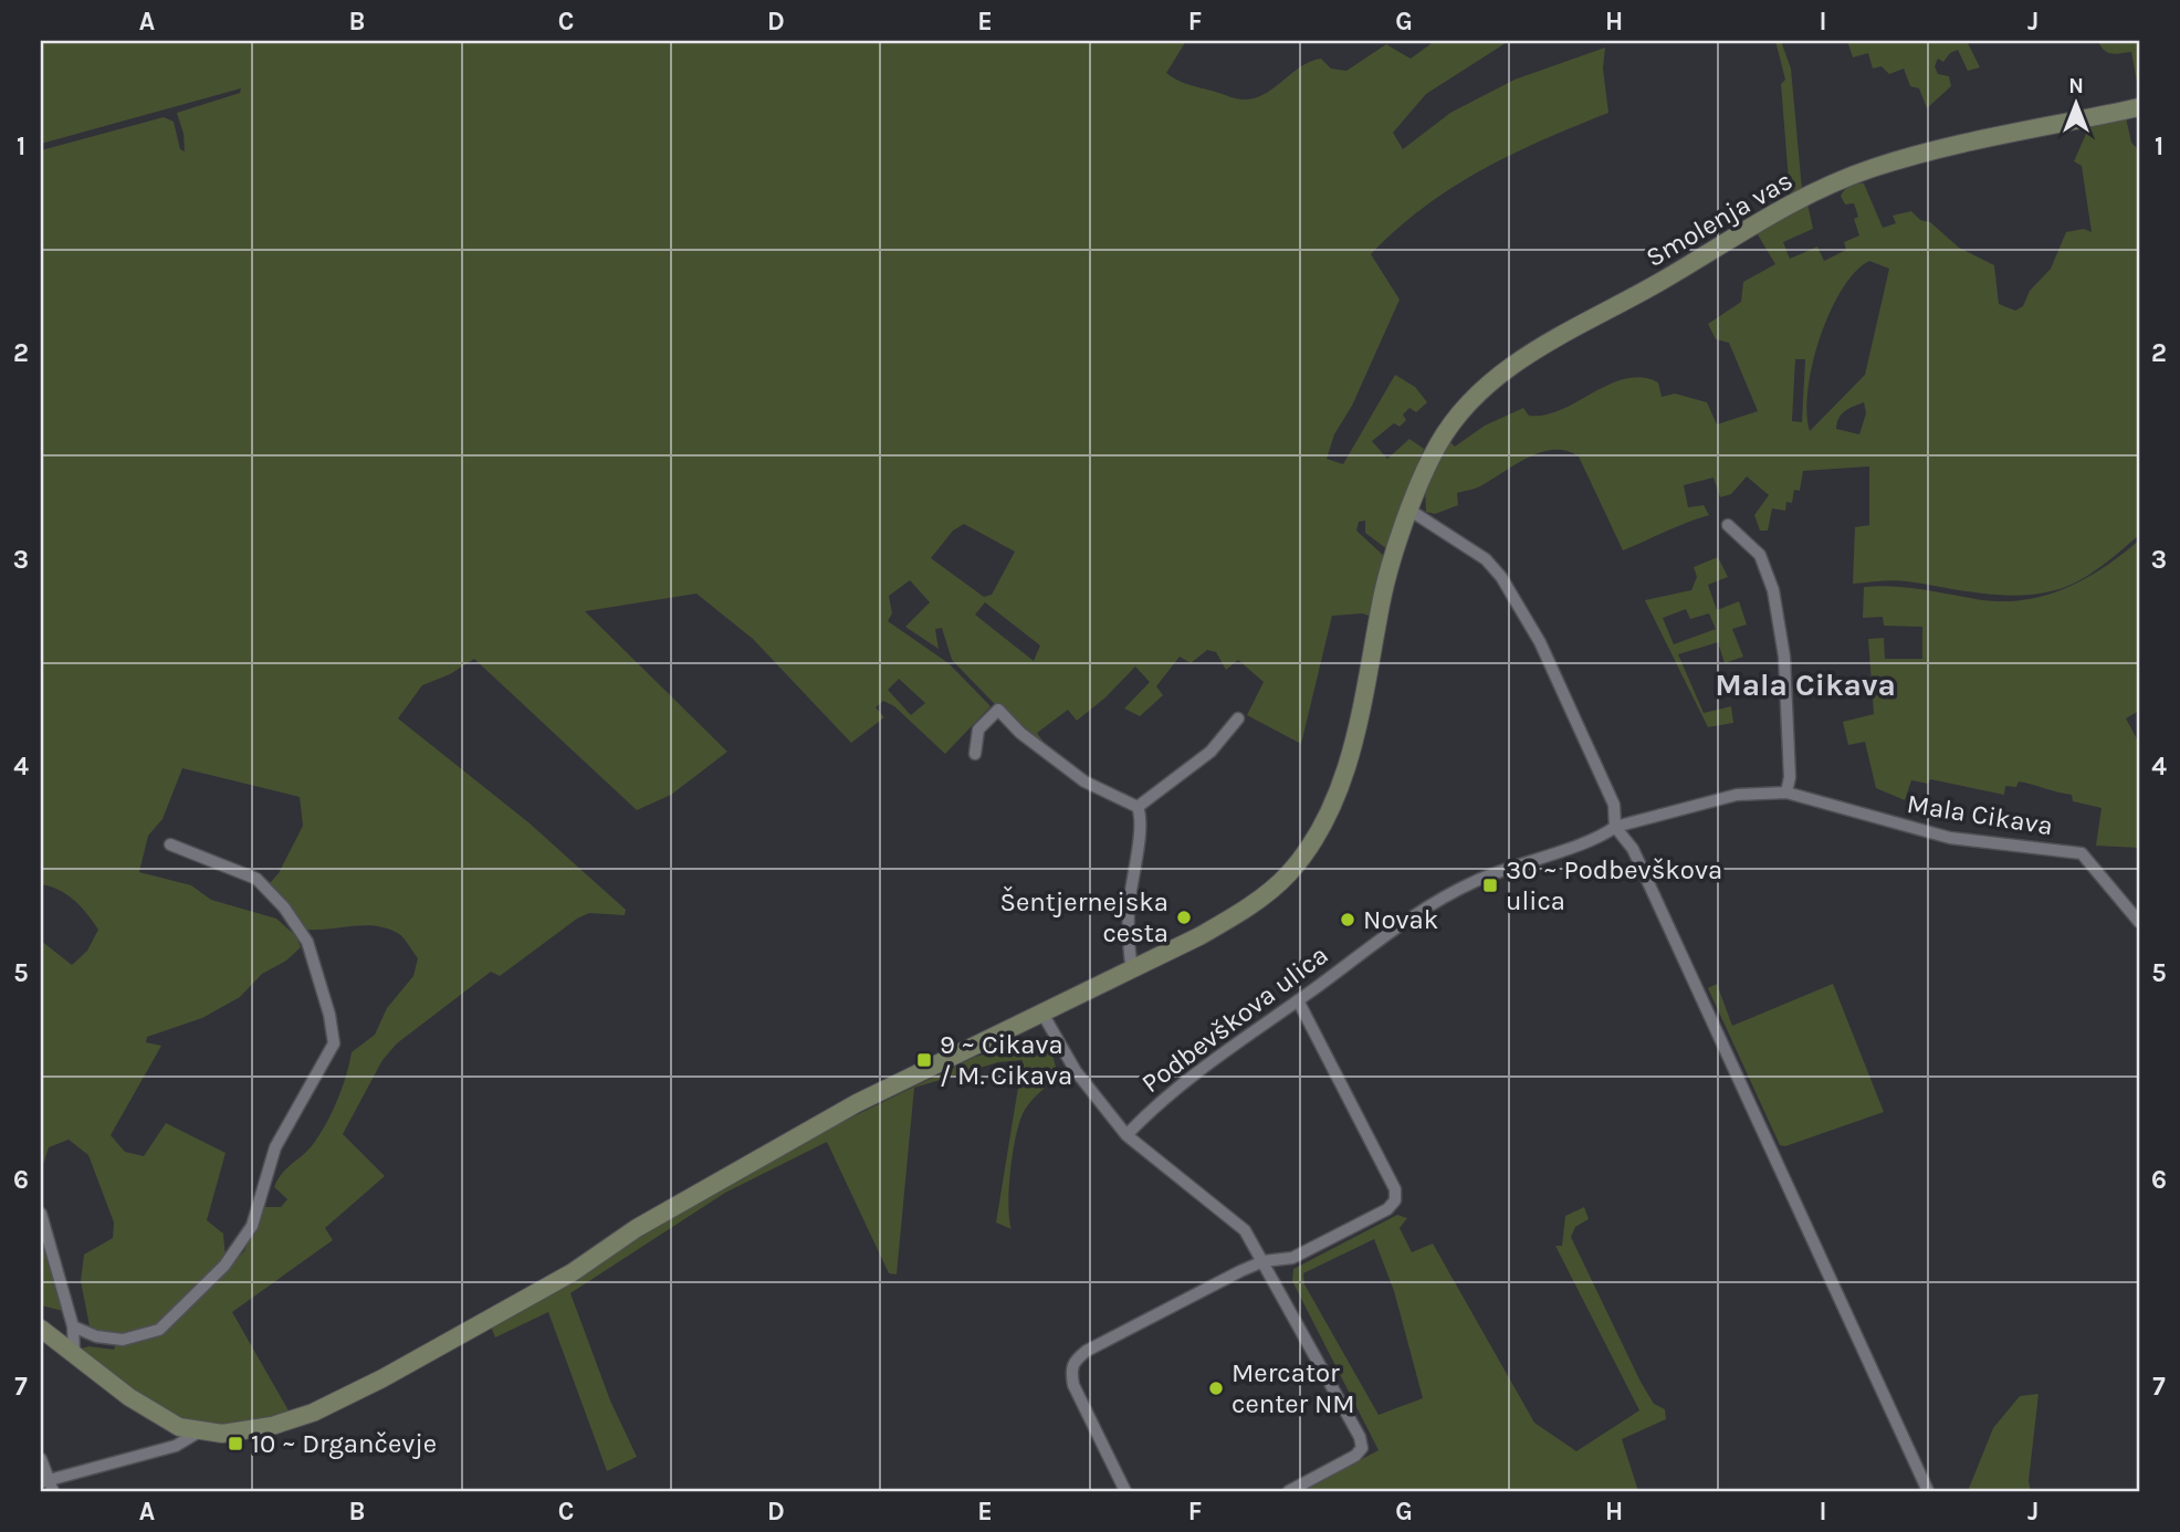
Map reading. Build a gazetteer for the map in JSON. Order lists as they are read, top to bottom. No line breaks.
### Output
{"streets":{"main road":["Smolenja vas"],"street":["Mala Cikava","Podbevškova ulica"]},"crossings":[["Mala Cikava","Podbevškova ulica"]],"districts":["Mala Cikava"],"places":{"transit":["30 ~ Podbevškova ulica","9 ~ Cikava / M. Cikava","10 ~ Drgančevje"],"other":["Šentjernejska cesta","Novak","Mercator center NM"]},"north":"top","grid":{"columns":["A","B","C","D","E","F","G","H","I","J"],"rows":["1","2","3","4","5","6","7"]}}
